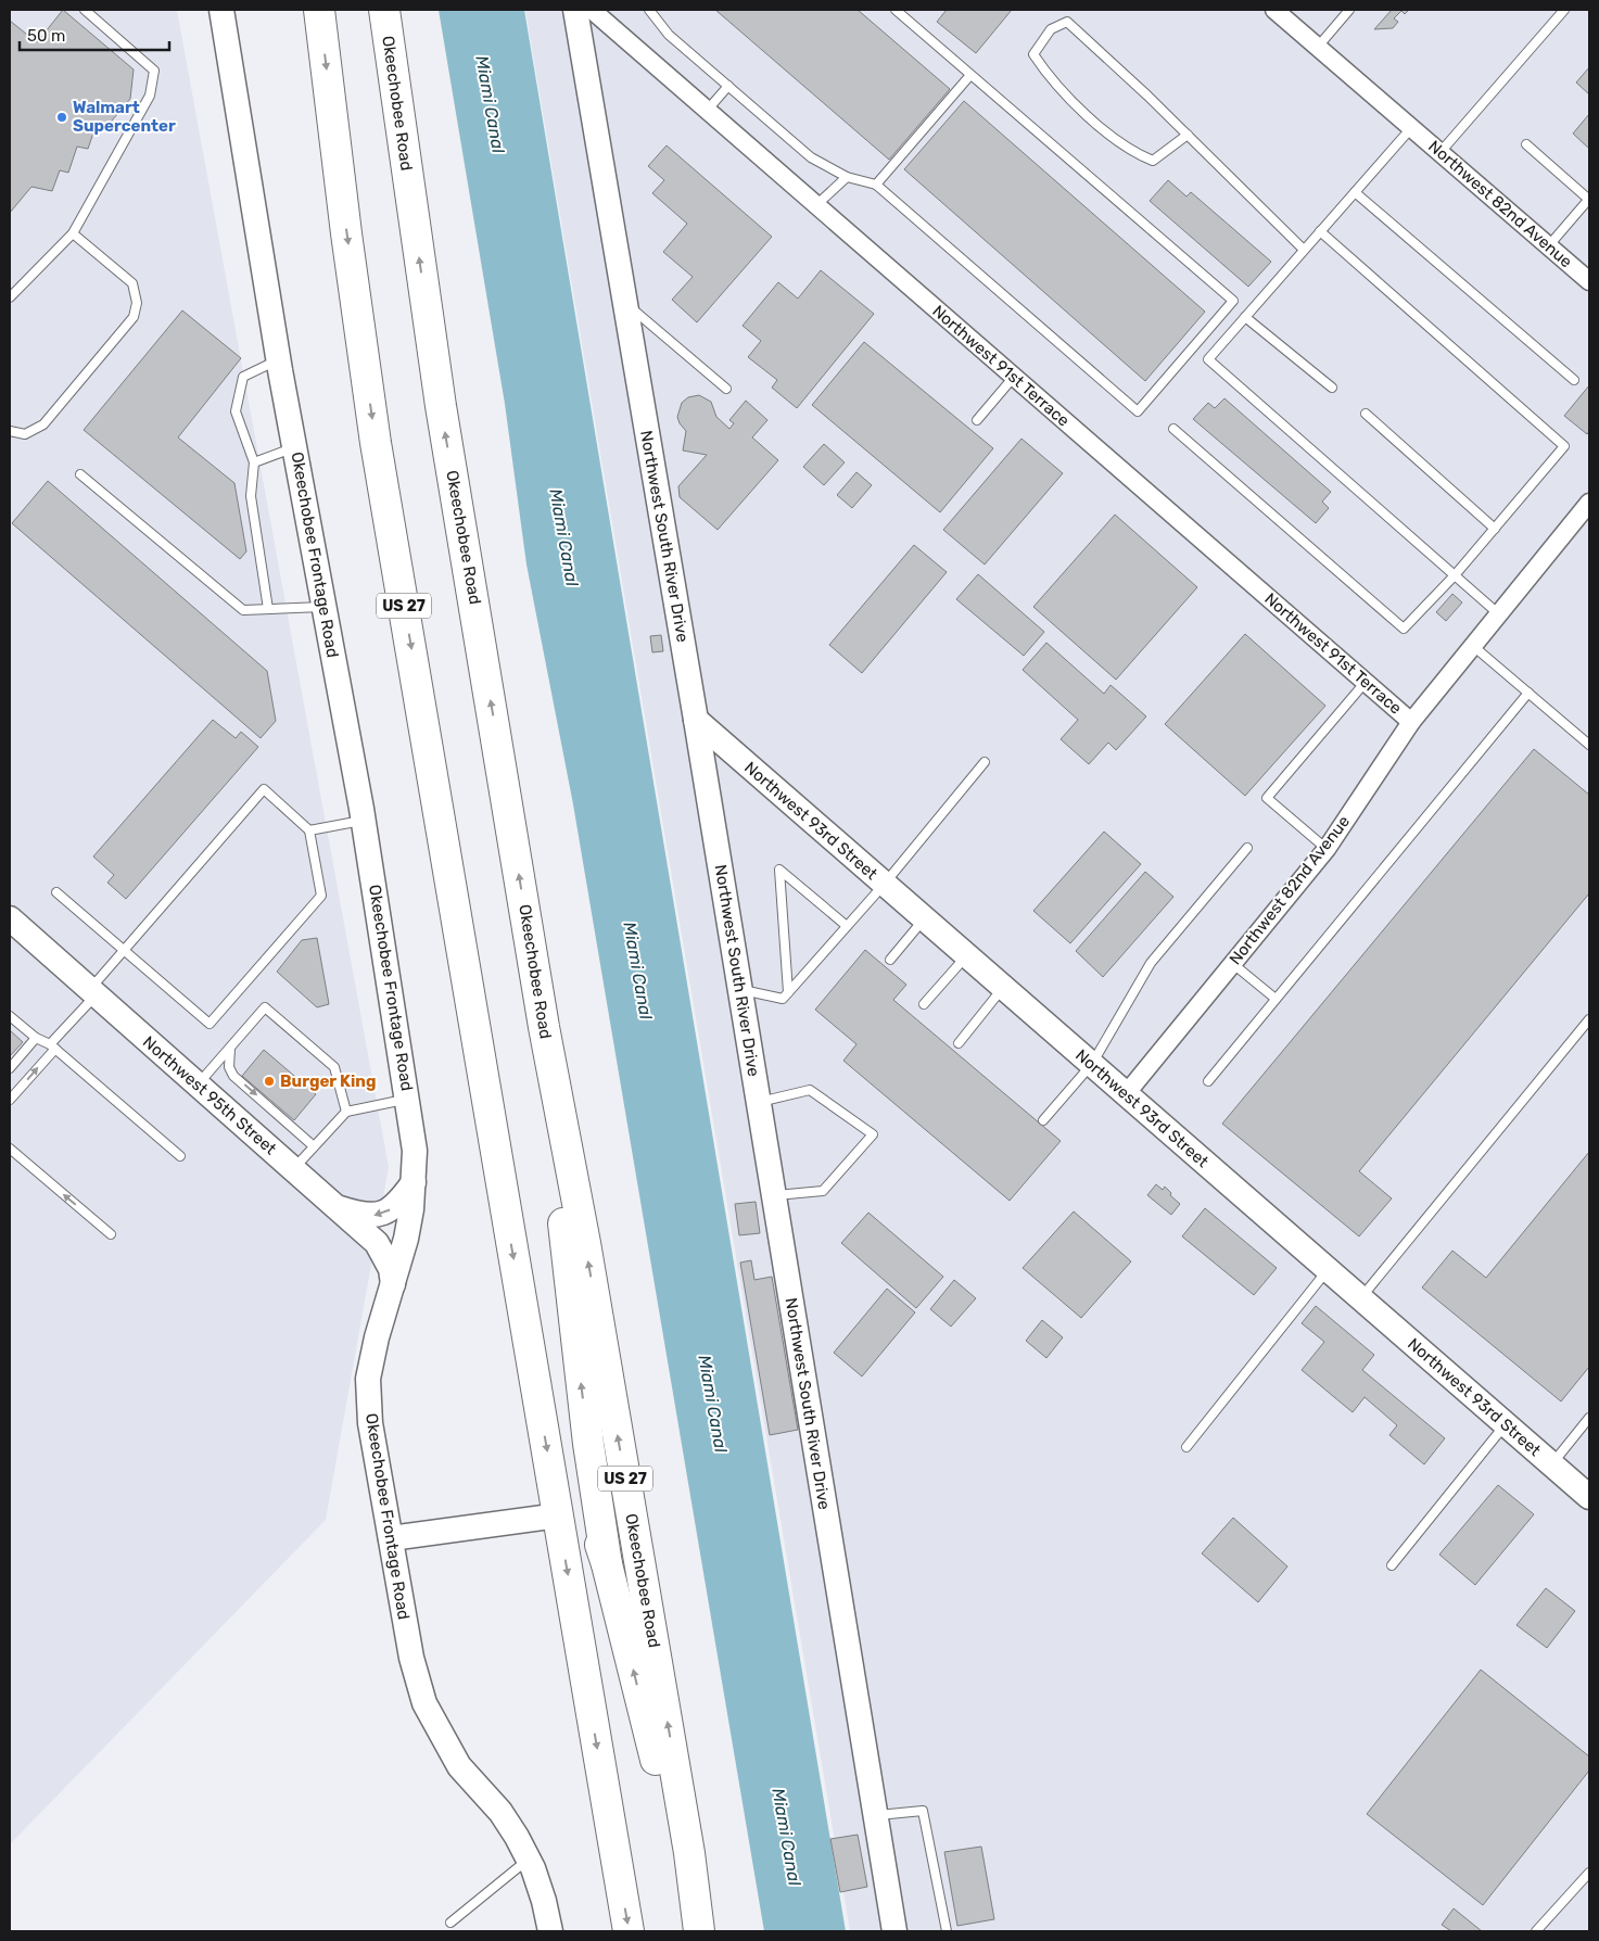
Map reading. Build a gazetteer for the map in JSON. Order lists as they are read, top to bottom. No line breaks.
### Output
{"streets":{"highway":["Okeechobee Road","US 27"],"street":["Northwest 82nd Avenue","Northwest 91st Terrace","Northwest South River Drive","Okeechobee Frontage Road","Northwest 93rd Street","Northwest 95th Street"]},"crossings":[["Northwest 82nd Avenue","Northwest 91st Terrace"],["Northwest 82nd Avenue","Northwest 93rd Street"],["Northwest South River Drive","Northwest 93rd Street"],["Okeechobee Frontage Road","Northwest 95th Street"]],"water":["Miami Canal"],"places":["Walmart Supercenter","Burger King"],"scale_bar":"50 m"}
